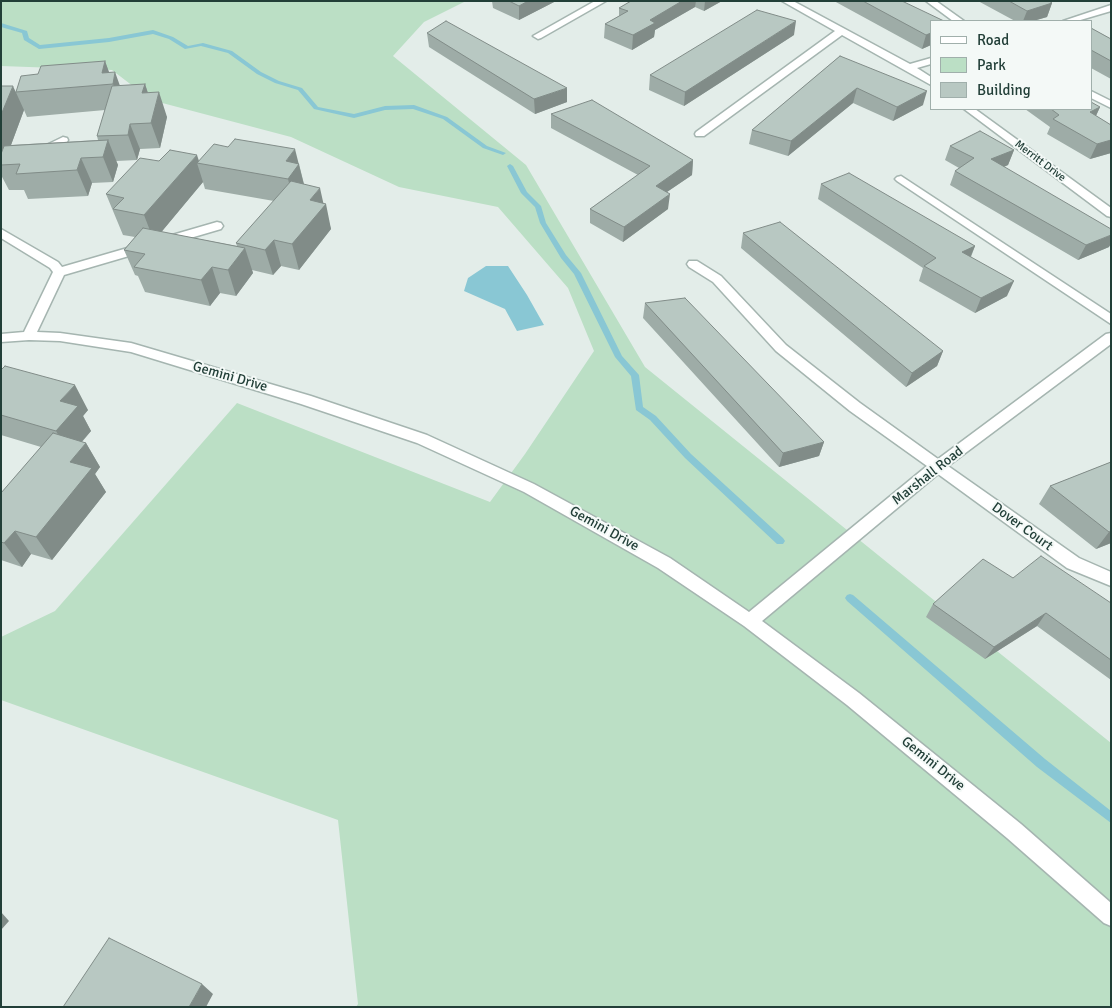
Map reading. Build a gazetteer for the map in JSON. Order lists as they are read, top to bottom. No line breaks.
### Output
{"streets":{"street":["Merritt Drive","Gemini Drive","Marshall Road","Dover Court"]},"crossings":[["Gemini Drive","Marshall Road"],["Marshall Road","Dover Court"]],"legend":["Road","Park","Building"]}
